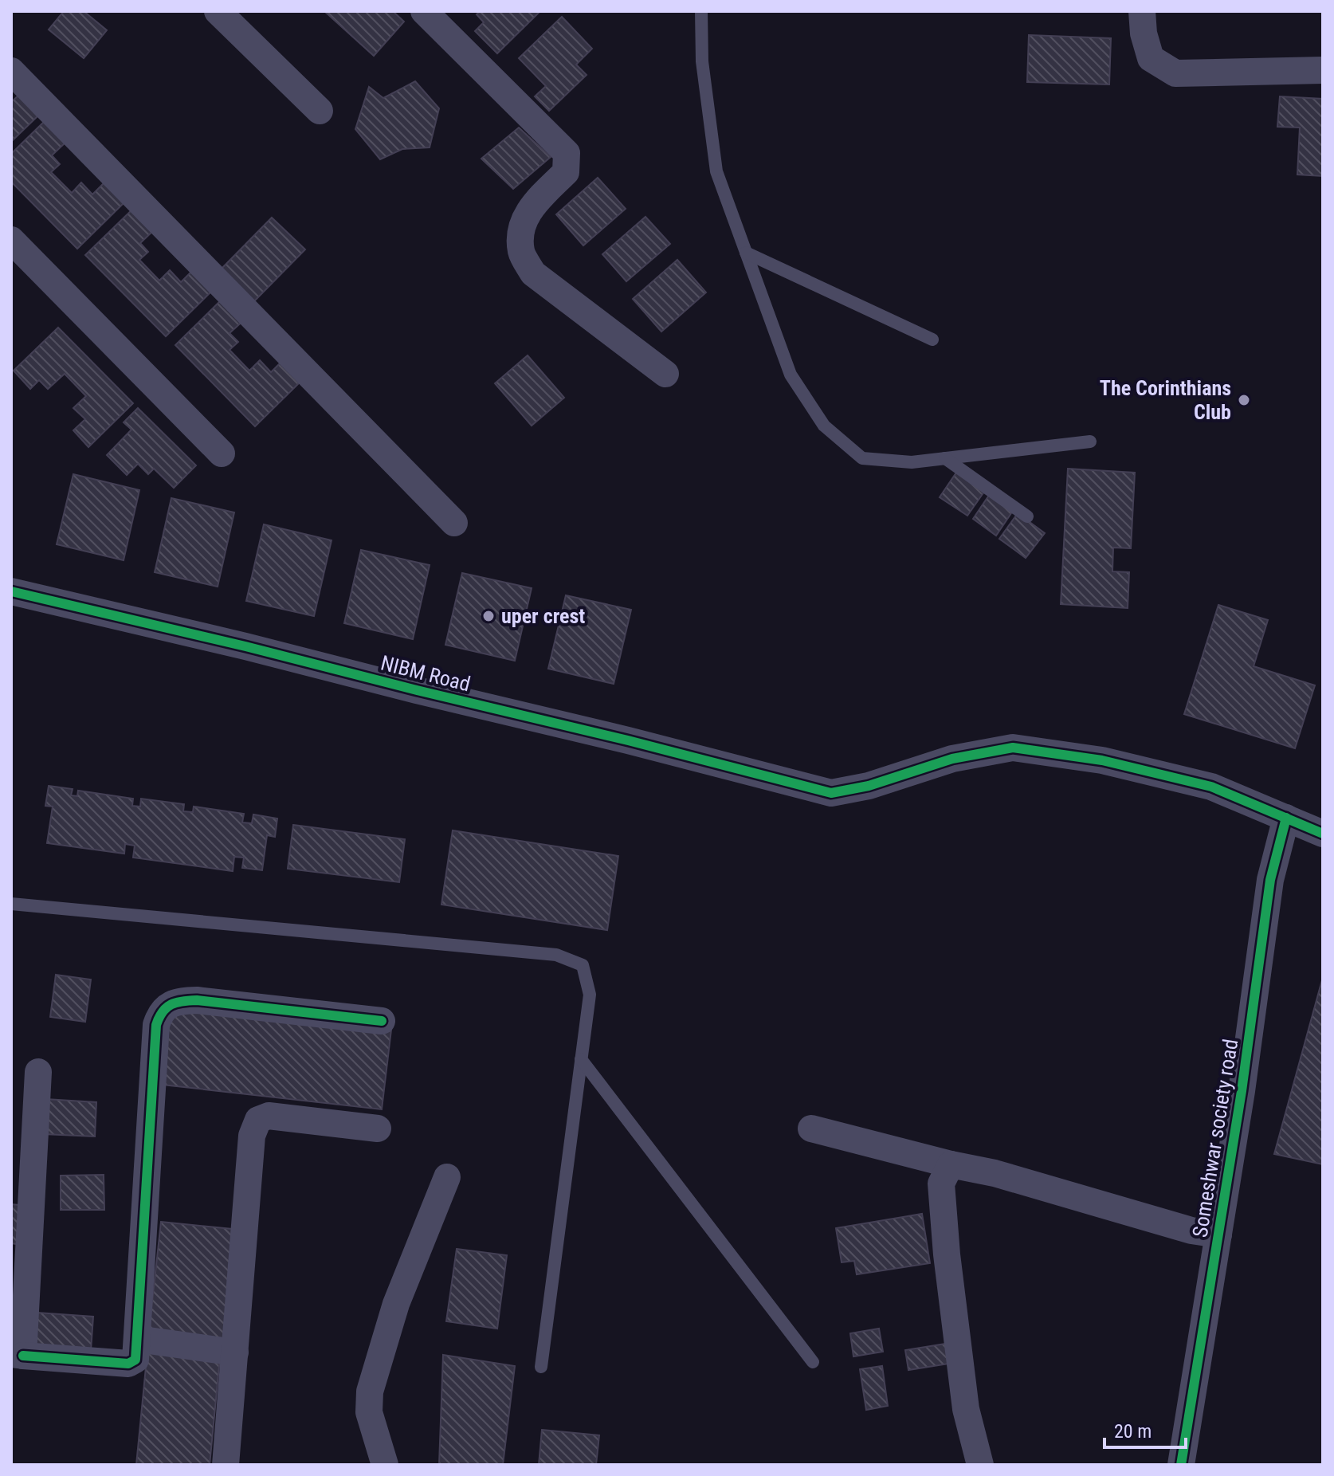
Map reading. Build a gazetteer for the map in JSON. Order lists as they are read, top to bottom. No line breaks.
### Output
{"streets":{"street":["NIBM Road","Someshwar society road"]},"crossings":[["NIBM Road","Someshwar society road"]],"places":["The Corinthians Club","uper crest"],"scale_bar":"20 m"}
